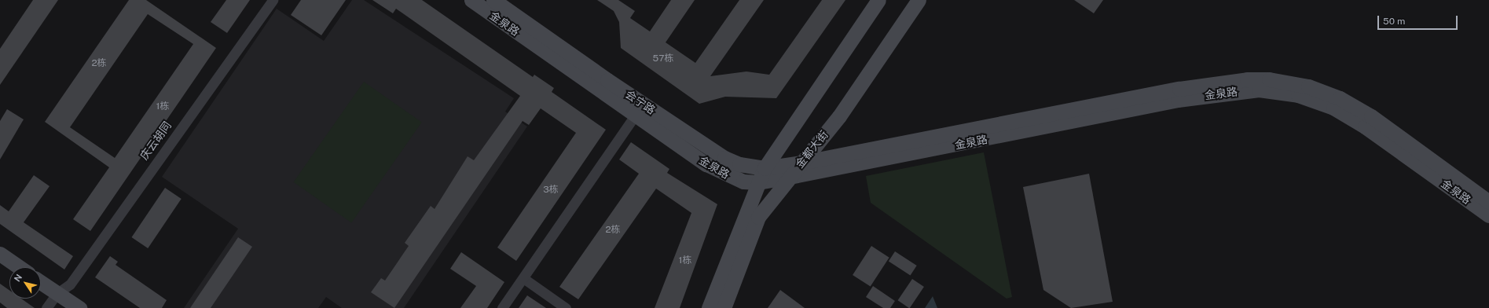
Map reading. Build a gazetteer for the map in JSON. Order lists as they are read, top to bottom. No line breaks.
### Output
{"streets":{"main road":["金泉路","会宁路","金都大街"],"street":["庆云胡同"]},"crossings":[["金泉路","会宁路"],["金泉路","金都大街"],["会宁路","金都大街"]],"house_numbers":["57栋","2栋","1栋","3栋","2栋","1栋"],"scale_bar":"50 m","north":"top left"}
